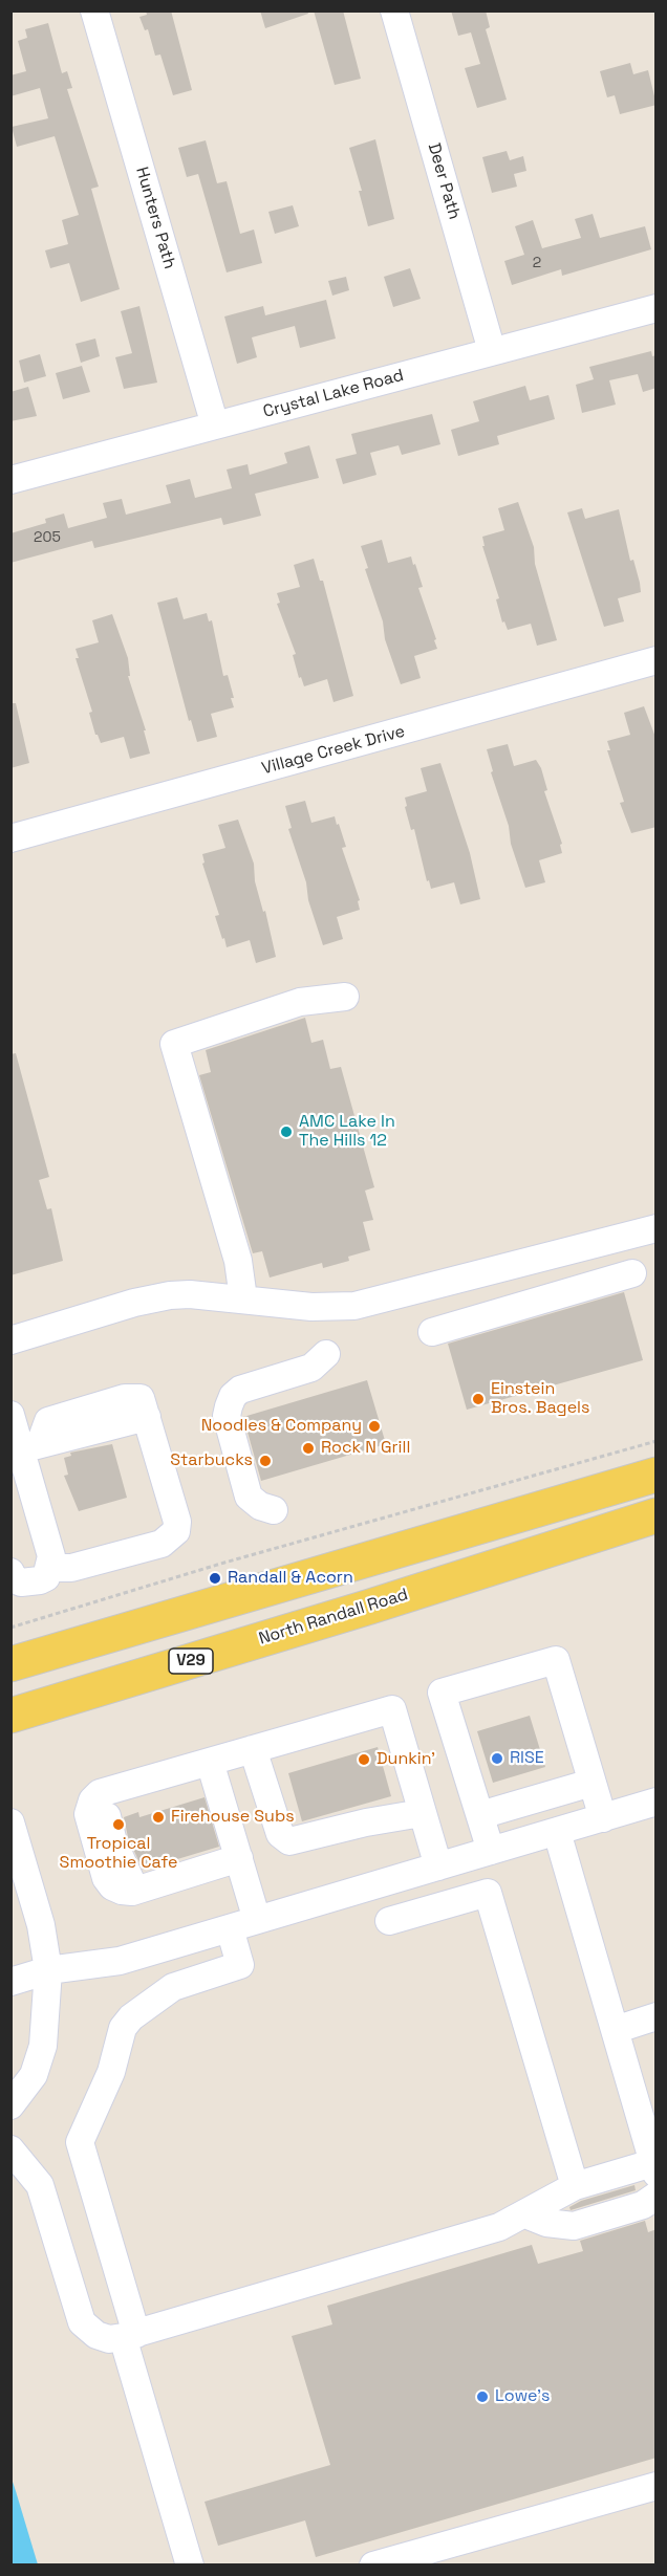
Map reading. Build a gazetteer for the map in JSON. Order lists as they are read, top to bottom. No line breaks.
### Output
{"streets":{"main road":["North Randall Road","V29"],"street":["Deer Path","Hunters Path","Crystal Lake Road","Village Creek Drive"]},"crossings":[["Deer Path","Crystal Lake Road"],["Hunters Path","Crystal Lake Road"]],"places":["AMC Lake In The Hills 12","Einstein Bros. Bagels","Noodles & Company","Rock N Grill","Starbucks","Randall & Acorn","RISE","Dunkin'","Firehouse Subs","Tropical Smoothie Cafe","Lowe's"],"house_numbers":["2","205"]}
